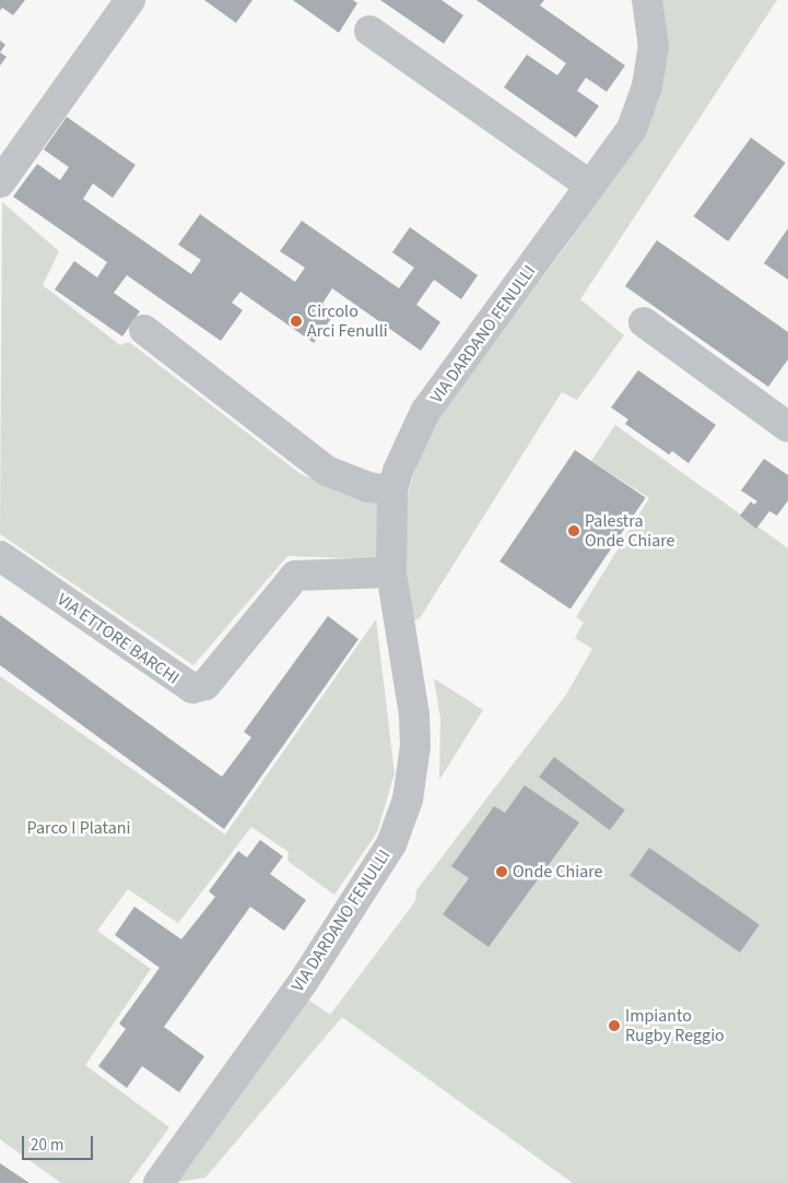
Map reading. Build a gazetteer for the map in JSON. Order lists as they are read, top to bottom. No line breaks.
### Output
{"streets":{"street":["VIA DARDANO FENULLI","VIA ETTORE BARCHI"]},"crossings":[["VIA DARDANO FENULLI","VIA ETTORE BARCHI"]],"parks":["Parco I Platani"],"places":["Circolo Arci Fenulli","Palestra Onde Chiare","Onde Chiare","Impianto Rugby Reggio"],"scale_bar":"20 m"}
